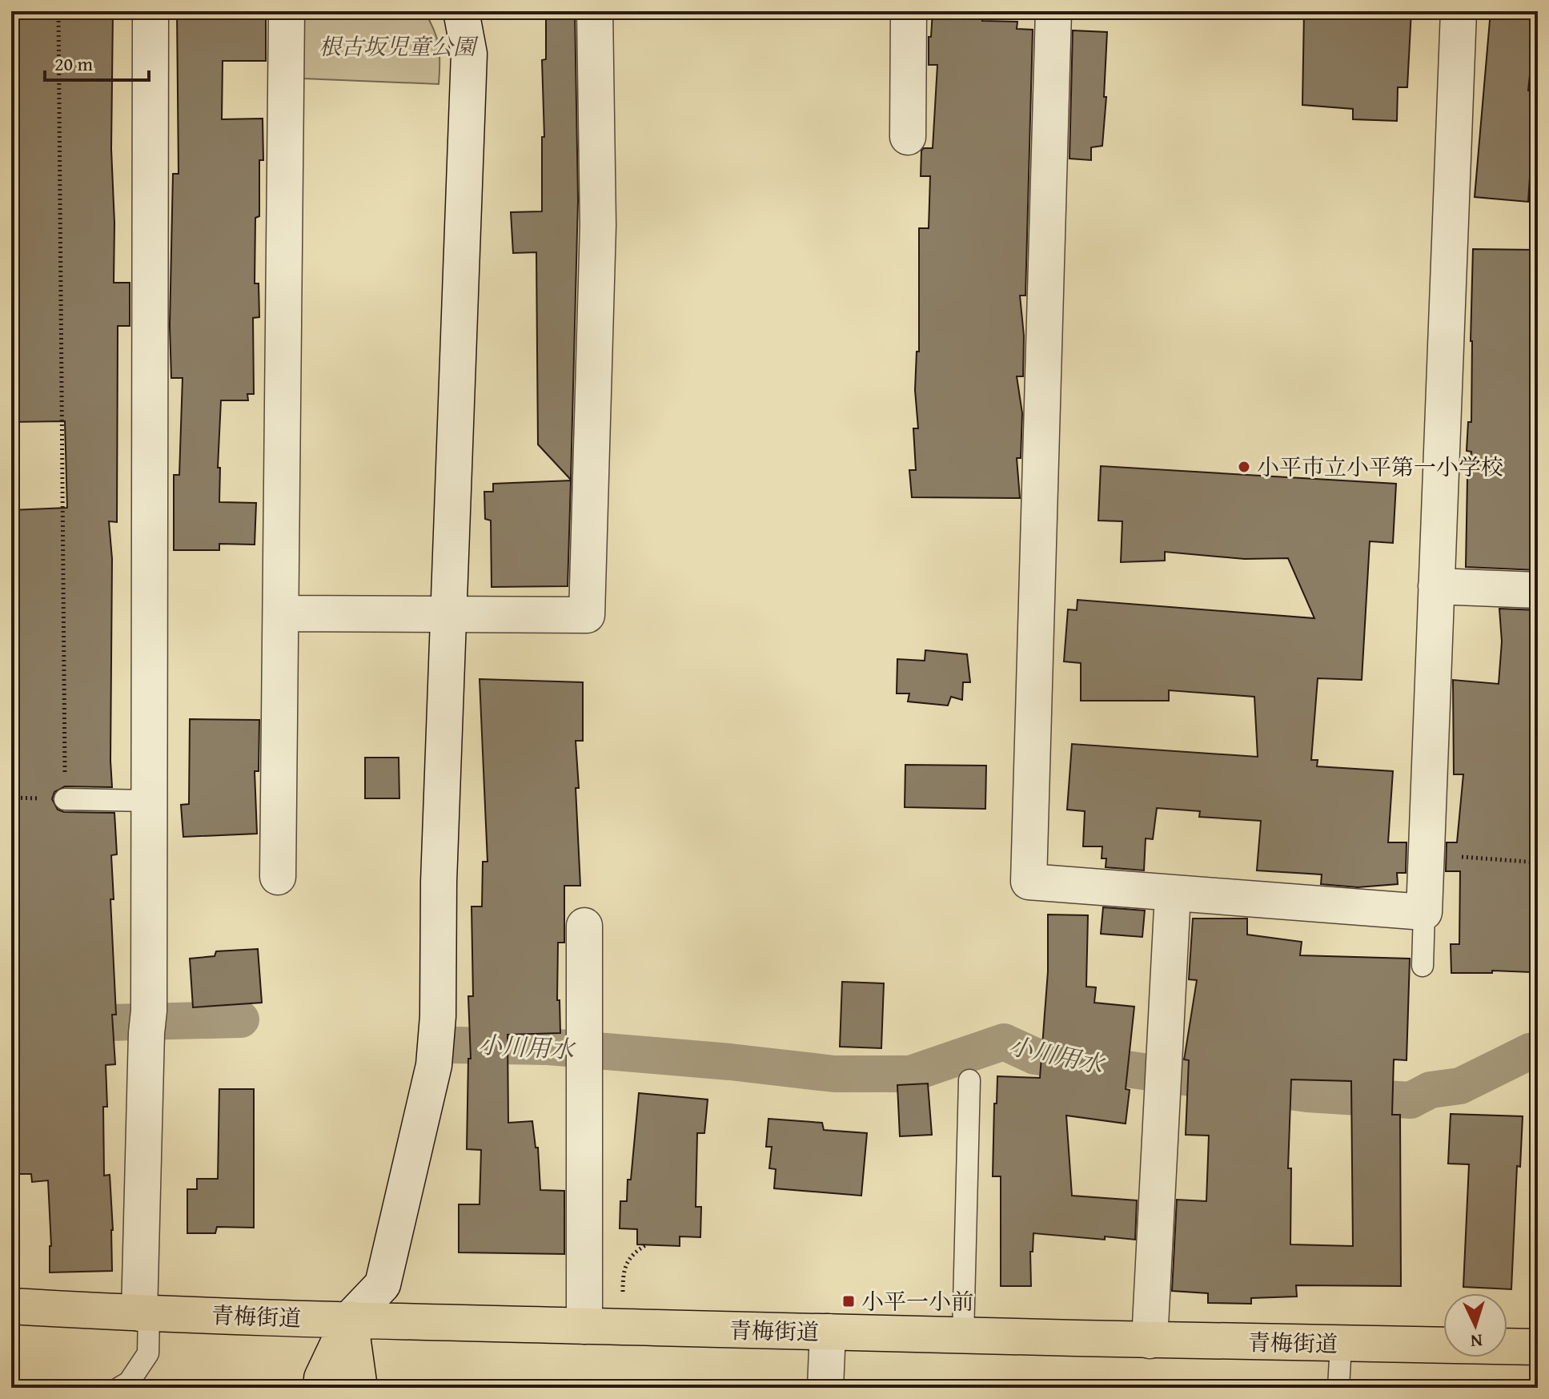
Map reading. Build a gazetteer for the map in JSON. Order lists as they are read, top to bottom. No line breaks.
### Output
{"streets":{"main road":["青梅街道"]},"water":["小川用水"],"parks":["根古坂児童公園"],"places":{"other":["小平市立小平第一小学校"],"transit":["小平一小前"]},"scale_bar":"20 m","north":"bottom"}
